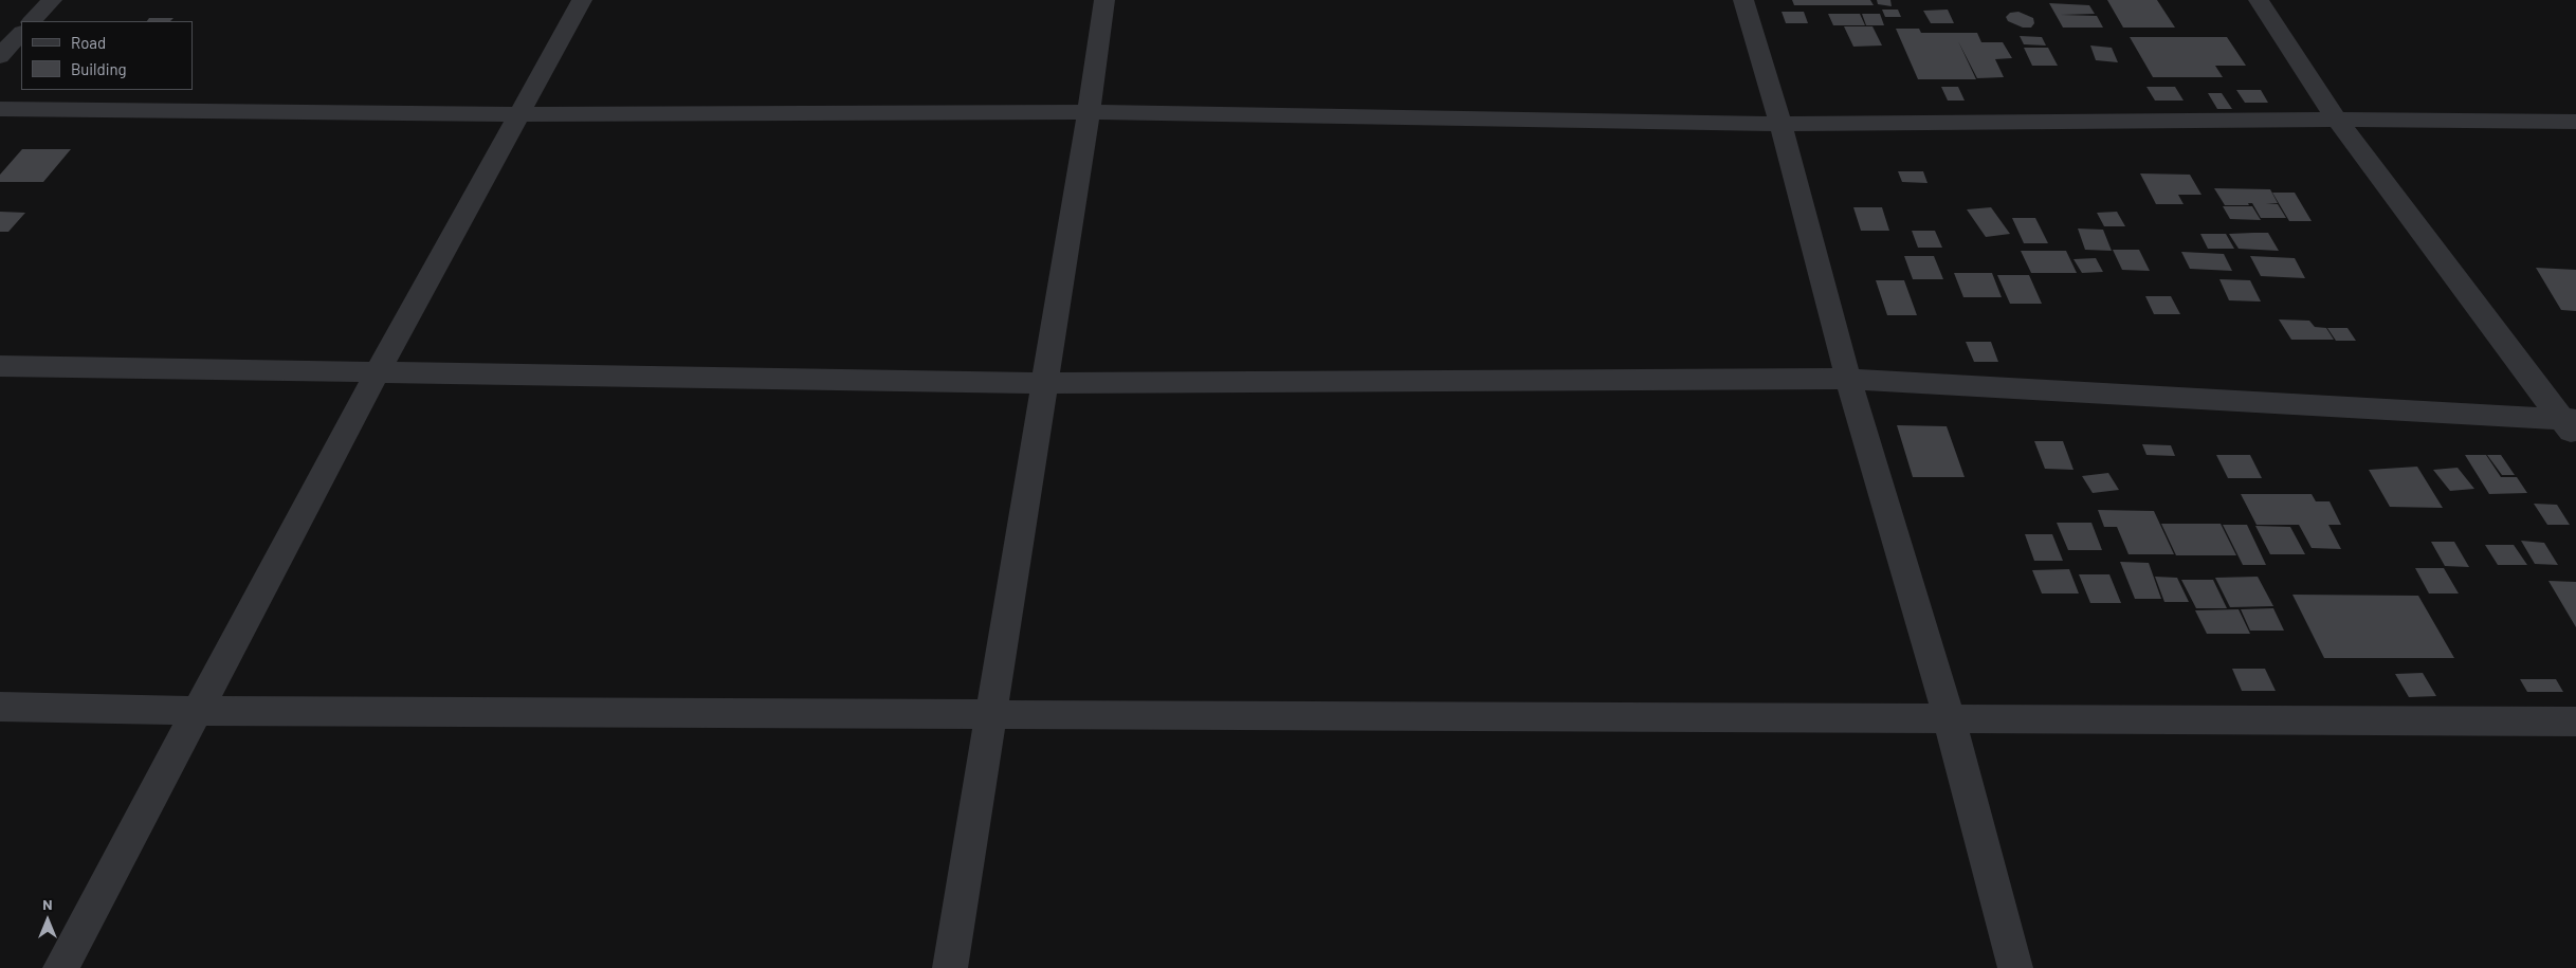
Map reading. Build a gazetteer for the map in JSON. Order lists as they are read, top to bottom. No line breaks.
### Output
{"legend":["Road","Building"],"north":"top"}
